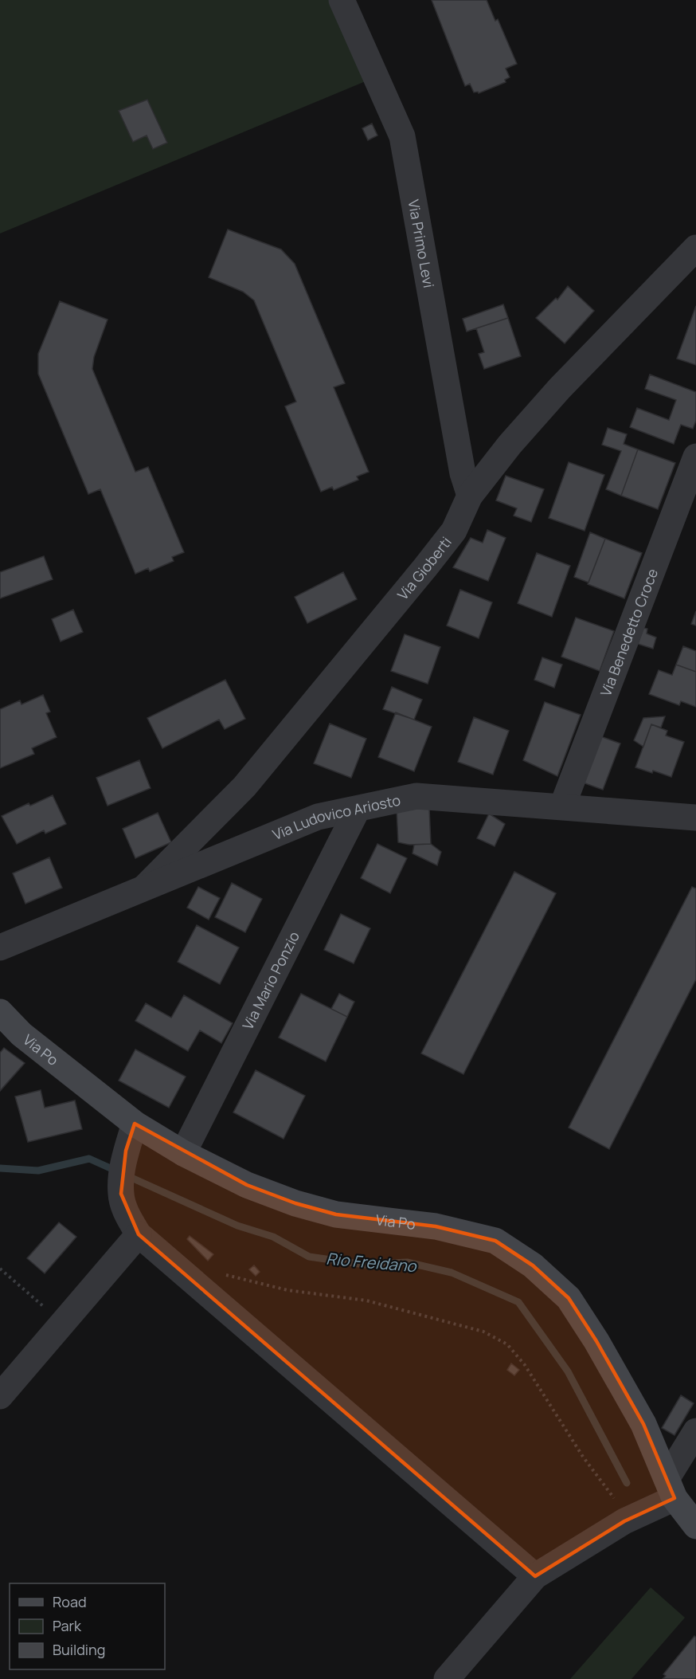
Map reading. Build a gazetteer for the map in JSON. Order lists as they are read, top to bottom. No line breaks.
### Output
{"streets":{"street":["Via Primo Levi","Via Gioberti","Via Benedetto Croce","Via Ludovico Ariosto","Via Mario Ponzio","Via Po"]},"crossings":[["Via Primo Levi","Via Gioberti"],["Via Gioberti","Via Ludovico Ariosto"],["Via Benedetto Croce","Via Ludovico Ariosto"],["Via Ludovico Ariosto","Via Mario Ponzio"],["Via Mario Ponzio","Via Po"]],"water":["Rio Freidano"],"legend":["Road","Park","Building"]}
